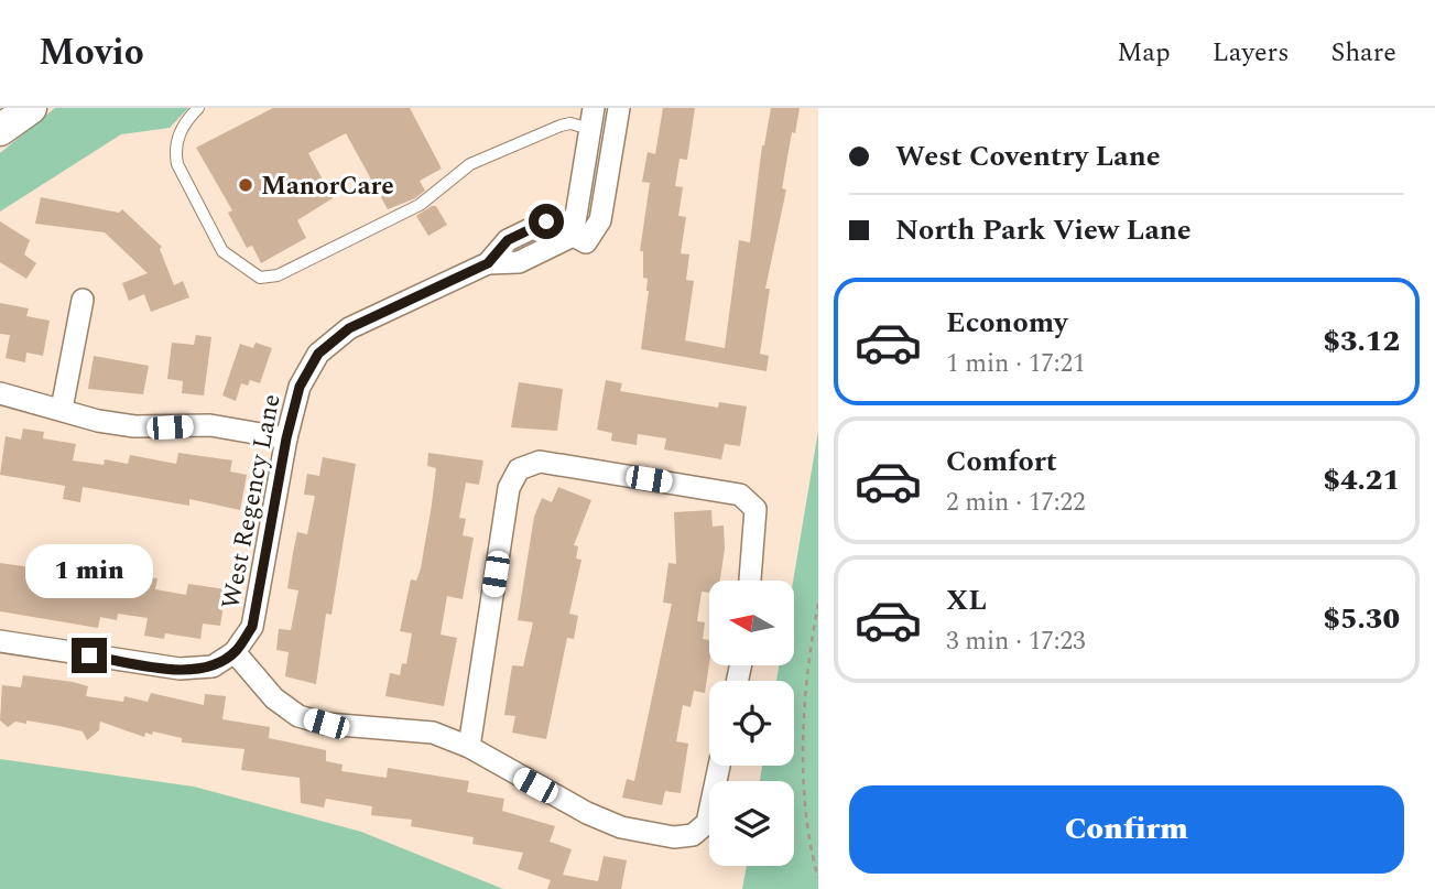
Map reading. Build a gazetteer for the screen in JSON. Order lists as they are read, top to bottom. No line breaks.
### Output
{"streets":{"street":["West Regency Lane"]},"places":["ManorCare"],"north":"left","page":{"header":"Movio","nav":["Map","Layers","Share"],"banner":["West Coventry Lane","North Park View Lane"],"list":[{"name":"Economy","note":"1 min · 17:21","value":"$3.12"},{"name":"Comfort","note":"2 min · 17:22","value":"$4.21"},{"name":"XL","note":"3 min · 17:23","value":"$5.30"}],"bubble":"1 min","buttons":"Confirm"}}
